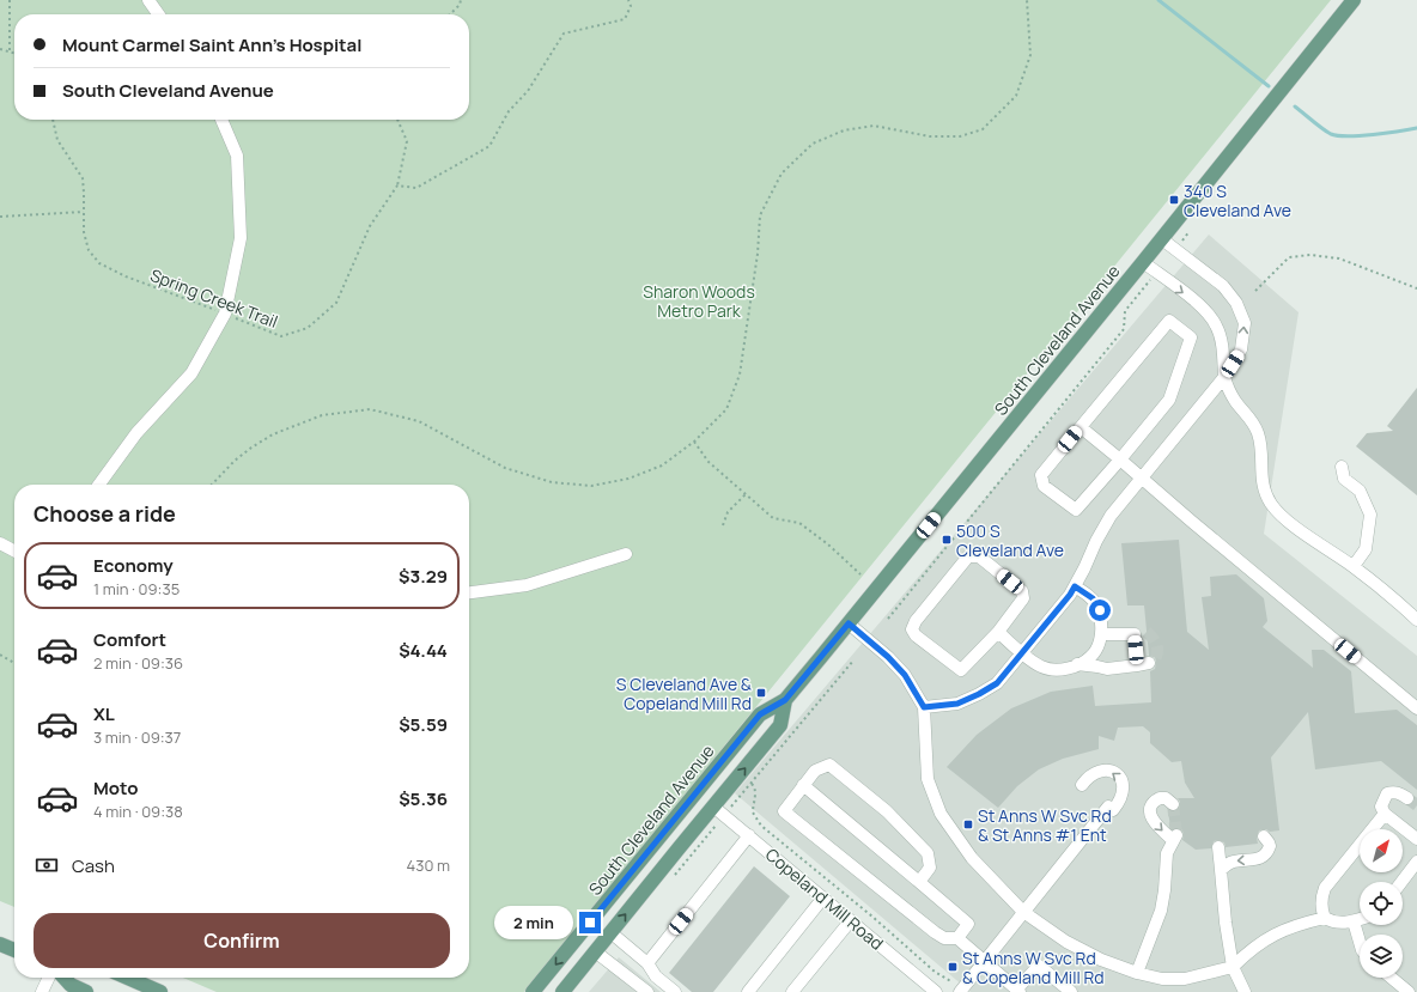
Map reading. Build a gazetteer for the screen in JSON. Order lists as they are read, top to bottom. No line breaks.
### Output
{"streets":{"main road":["South Cleveland Avenue"],"street":["Copeland Mill Road"],"path":["Spring Creek Trail"]},"crossings":[["South Cleveland Avenue","Copeland Mill Road"]],"parks":["Sharon Woods Metro Park"],"places":{"transit":["340 S Cleveland Ave","500 S Cleveland Ave","S Cleveland Ave & Copeland Mill Rd","St Anns W Svc Rd & St Anns #1 Ent","St Anns W Svc Rd & Copeland Mill Rd"]},"north":"top right","page":{"banner":["Mount Carmel Saint Ann's Hospital","South Cleveland Avenue"],"heading":"Choose a ride","list":[{"name":"Economy","note":"1 min · 09:35","value":"$3.29"},{"name":"Comfort","note":"2 min · 09:36","value":"$4.44"},{"name":"XL","note":"3 min · 09:37","value":"$5.59"},{"name":"Moto","note":"4 min · 09:38","value":"$5.36"}],"pay":["Cash","430 m"],"buttons":"Confirm","bubble":"2 min"}}
